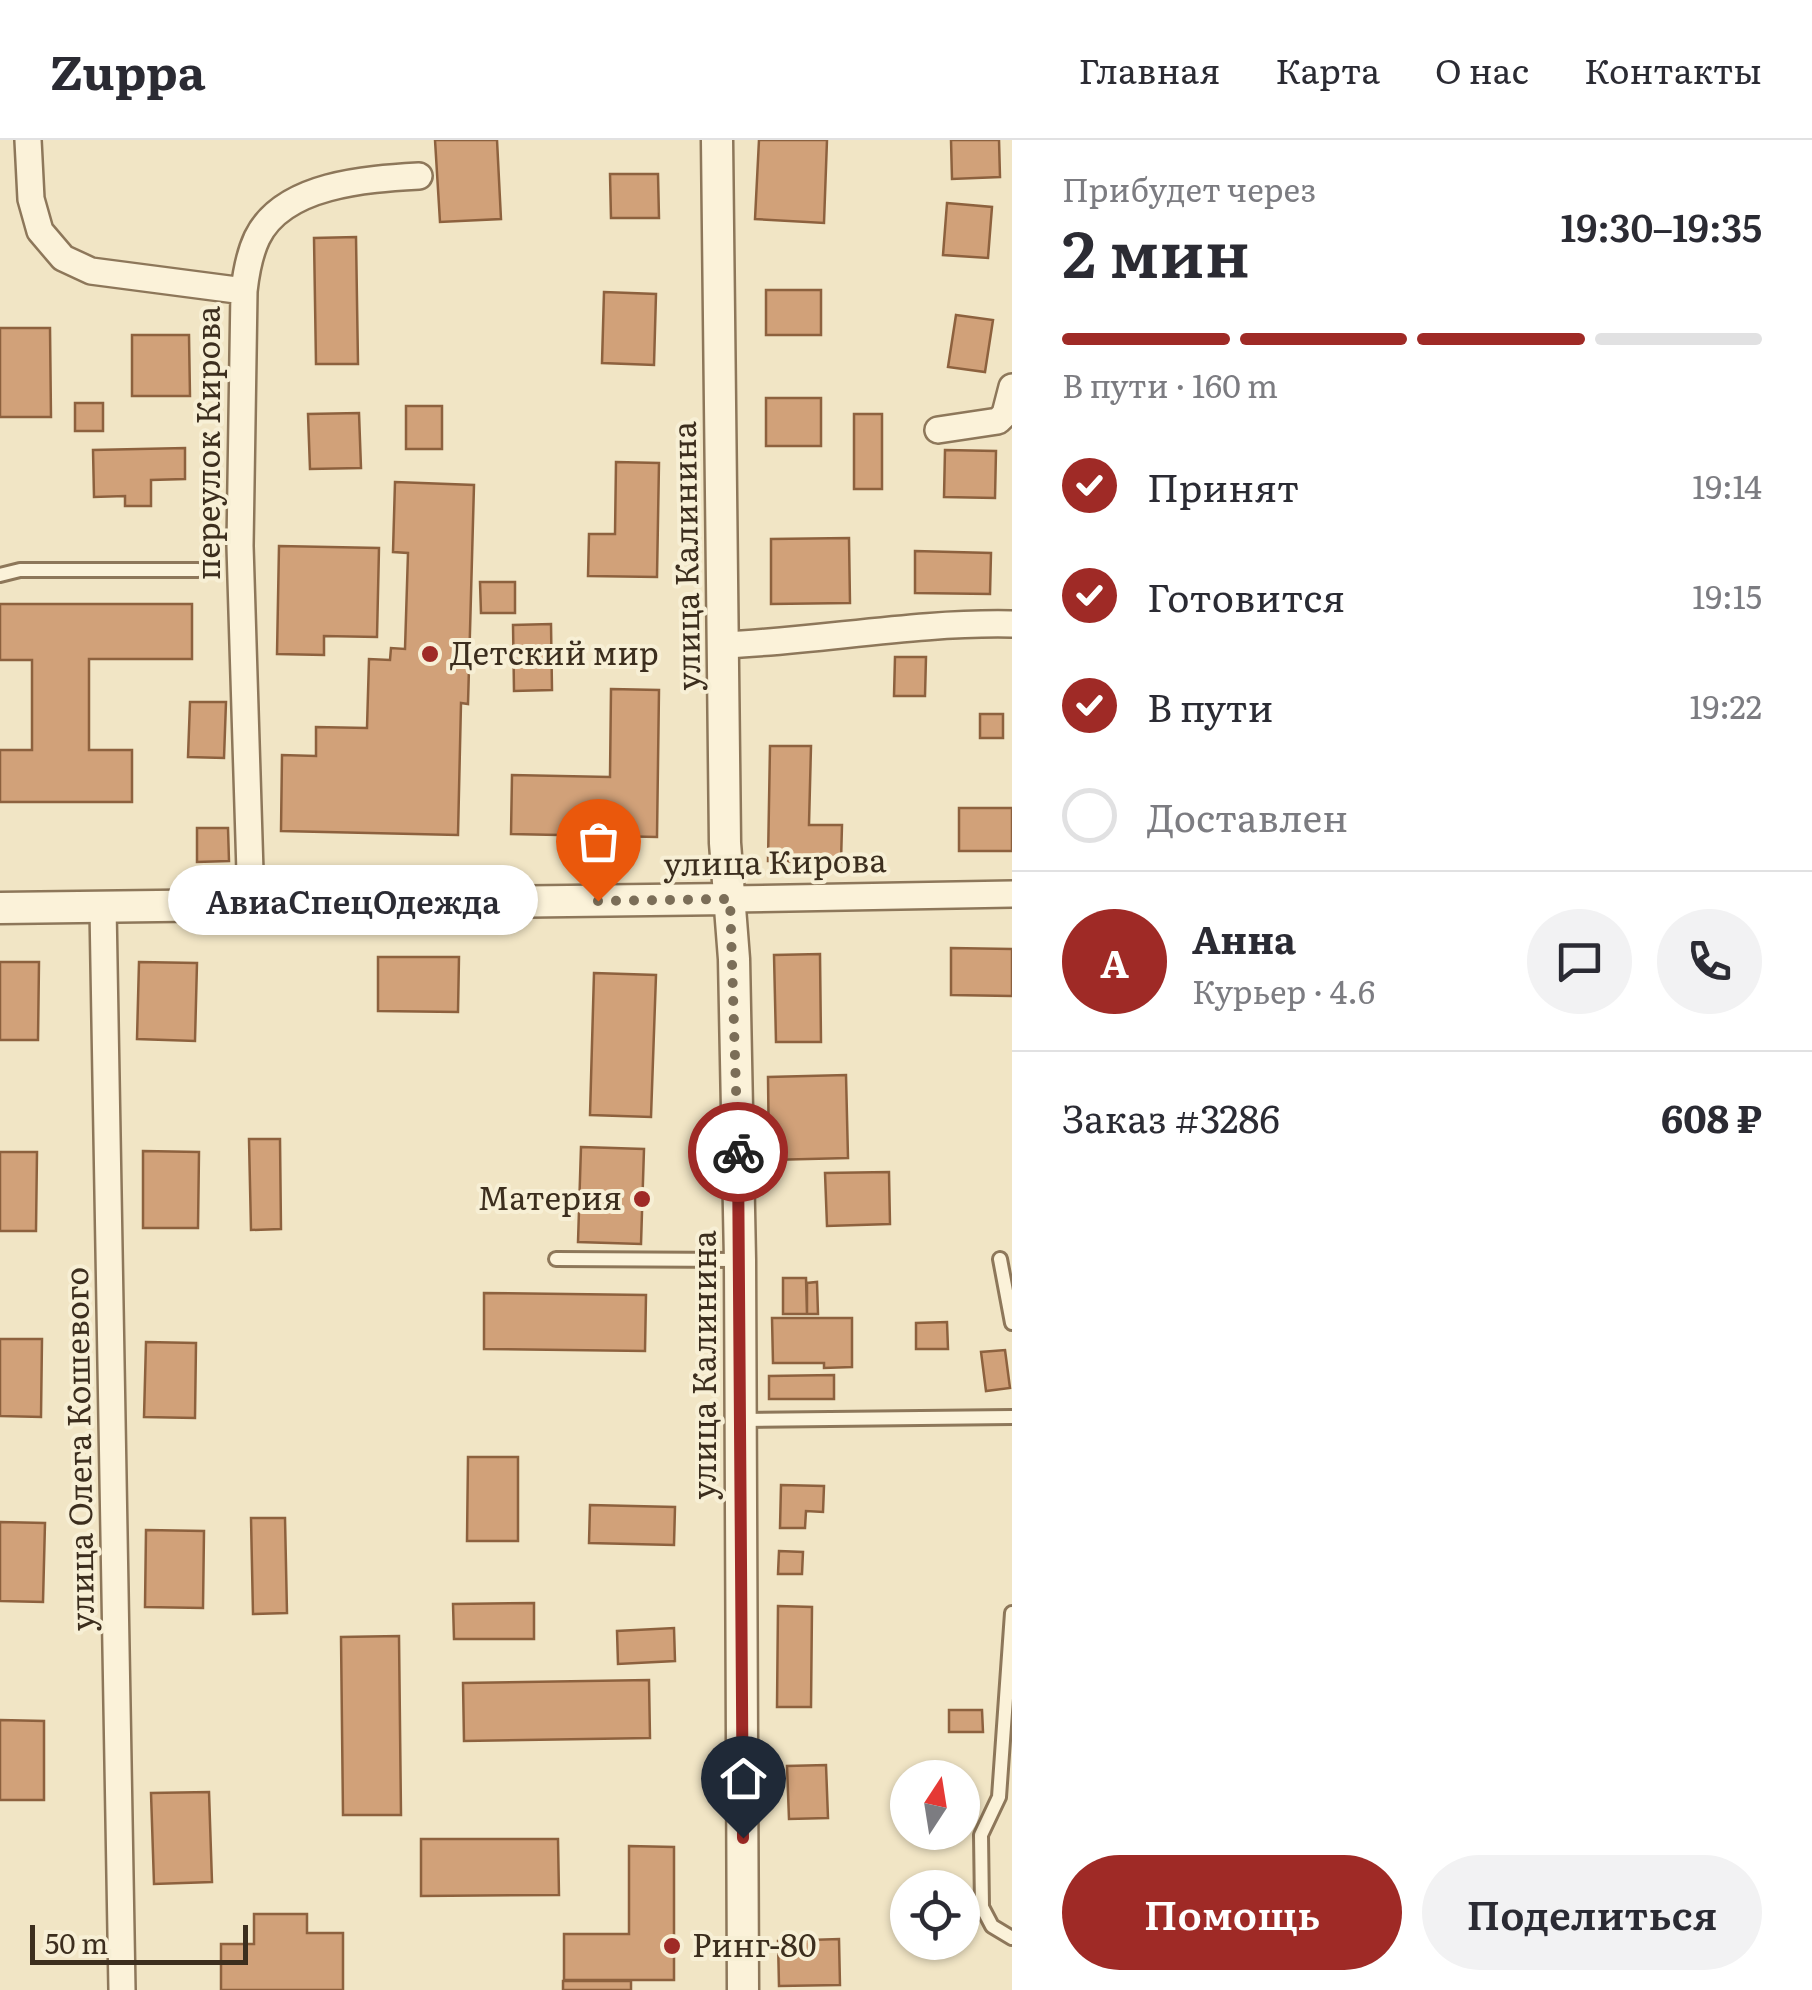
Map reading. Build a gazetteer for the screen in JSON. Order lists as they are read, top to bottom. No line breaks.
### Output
{"streets":{"street":["переулок Кирова","улица Калинина","улица Кирова","улица Олега Кошевого"]},"crossings":[["переулок Кирова","улица Кирова"],["улица Калинина","улица Кирова"],["улица Кирова","улица Олега Кошевого"]],"places":["Детский мир","АвиаСпецОдежда","Материя","Ринг-80"],"scale_bar":"50 m","north":"top","page":{"header":"Zuppa","nav":["Главная","Карта","О нас","Контакты"],"heading":["2 мин","Прибудет через","19:30–19:35"],"panel":["Анна","Курьер · 4.6","Заказ #3286","608 ₽"],"bar":"В пути · 160 m","list":[["Принят","19:14"],["Готовится","19:15"],["В пути","19:22"],"Доставлен"],"bubble":"АвиаСпецОдежда","round":"А","buttons":["Помощь","Поделиться"],"scale":"50 m"}}
